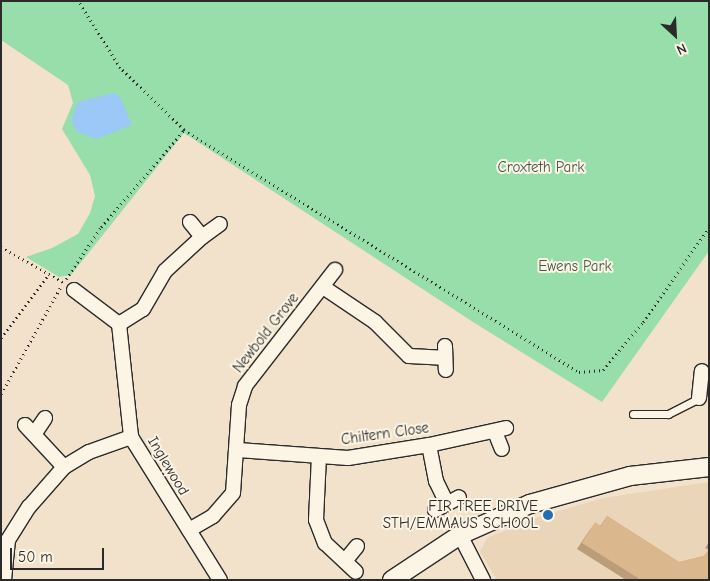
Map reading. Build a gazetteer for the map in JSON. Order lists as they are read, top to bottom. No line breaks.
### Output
{"streets":{"street":["Newbold Grove","Chiltern Close","Inglewood"]},"crossings":[["Newbold Grove","Chiltern Close"],["Newbold Grove","Inglewood"]],"parks":["Croxteth Park","Ewens Park"],"places":["FIR TREE DRIVE STH/EMMAUS SCHOOL"],"scale_bar":"50 m","north":"bottom right"}
